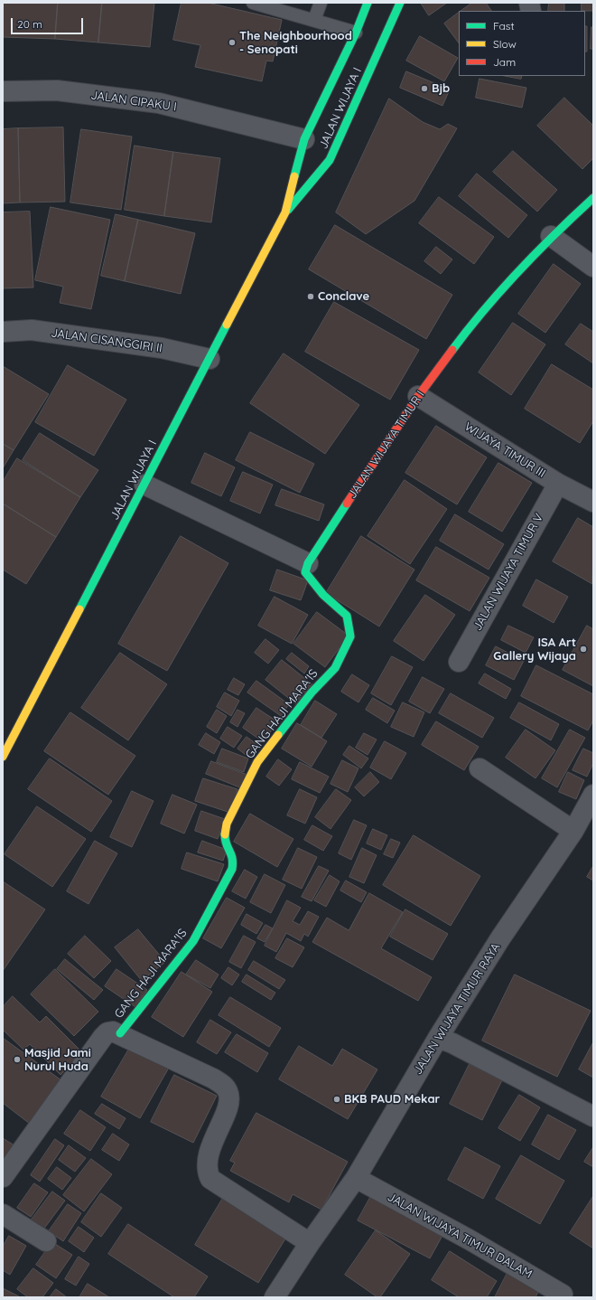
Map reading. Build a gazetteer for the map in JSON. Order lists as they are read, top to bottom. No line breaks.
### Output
{"streets":{"main road":["JALAN WIJAYA I","JALAN WIJAYA TIMUR I","GANG HAJI MARA'IS"],"street":["JALAN CIPAKU I","JALAN CISANGGIRI II","WIJAYA TIMUR III","JALAN WIJAYA TIMUR V","JALAN WIJAYA TIMUR RAYA","JALAN WIJAYA TIMUR DALAM"]},"crossings":[["JALAN CIPAKU I","JALAN WIJAYA I"],["JALAN WIJAYA I","JALAN CISANGGIRI II"],["JALAN WIJAYA TIMUR I","WIJAYA TIMUR III"],["JALAN WIJAYA TIMUR I","GANG HAJI MARA'IS"],["WIJAYA TIMUR III","JALAN WIJAYA TIMUR V"],["JALAN WIJAYA TIMUR RAYA","JALAN WIJAYA TIMUR DALAM"]],"places":["The Neighbourhood - Senopati","Bjb","Conclave","ISA Art Gallery Wijaya","Masjid Jami Nurul Huda","BKB PAUD Mekar"],"legend":["Fast","Slow","Jam"],"scale_bar":"20 m"}
